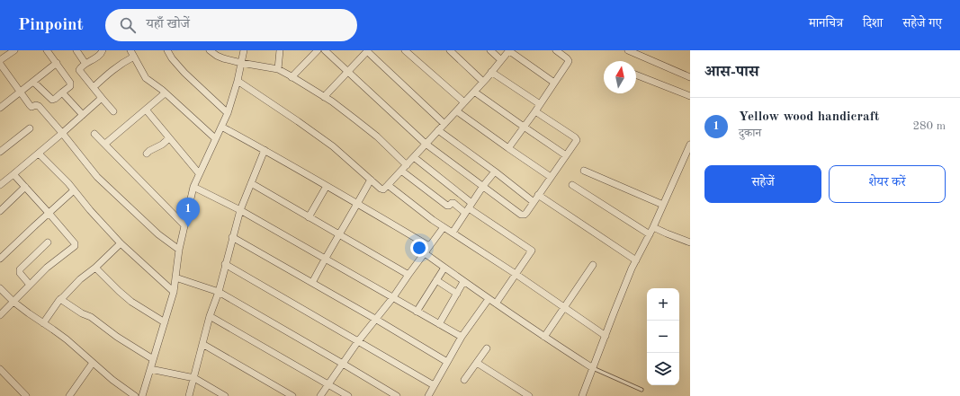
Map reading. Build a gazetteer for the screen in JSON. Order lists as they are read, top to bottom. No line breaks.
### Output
{"north":"top","page":{"header":"Pinpoint","search":"यहाँ खोजें","nav":["मानचित्र","दिशा","सहेजे गए"],"heading":"आस-पास","list":[{"mark":"1","name":"Yellow wood handicraft","note":"दुकान","value":"280 m"}],"buttons":["सहेजें","शेयर करें"],"pins":"1","map_buttons":["+","−"]}}
